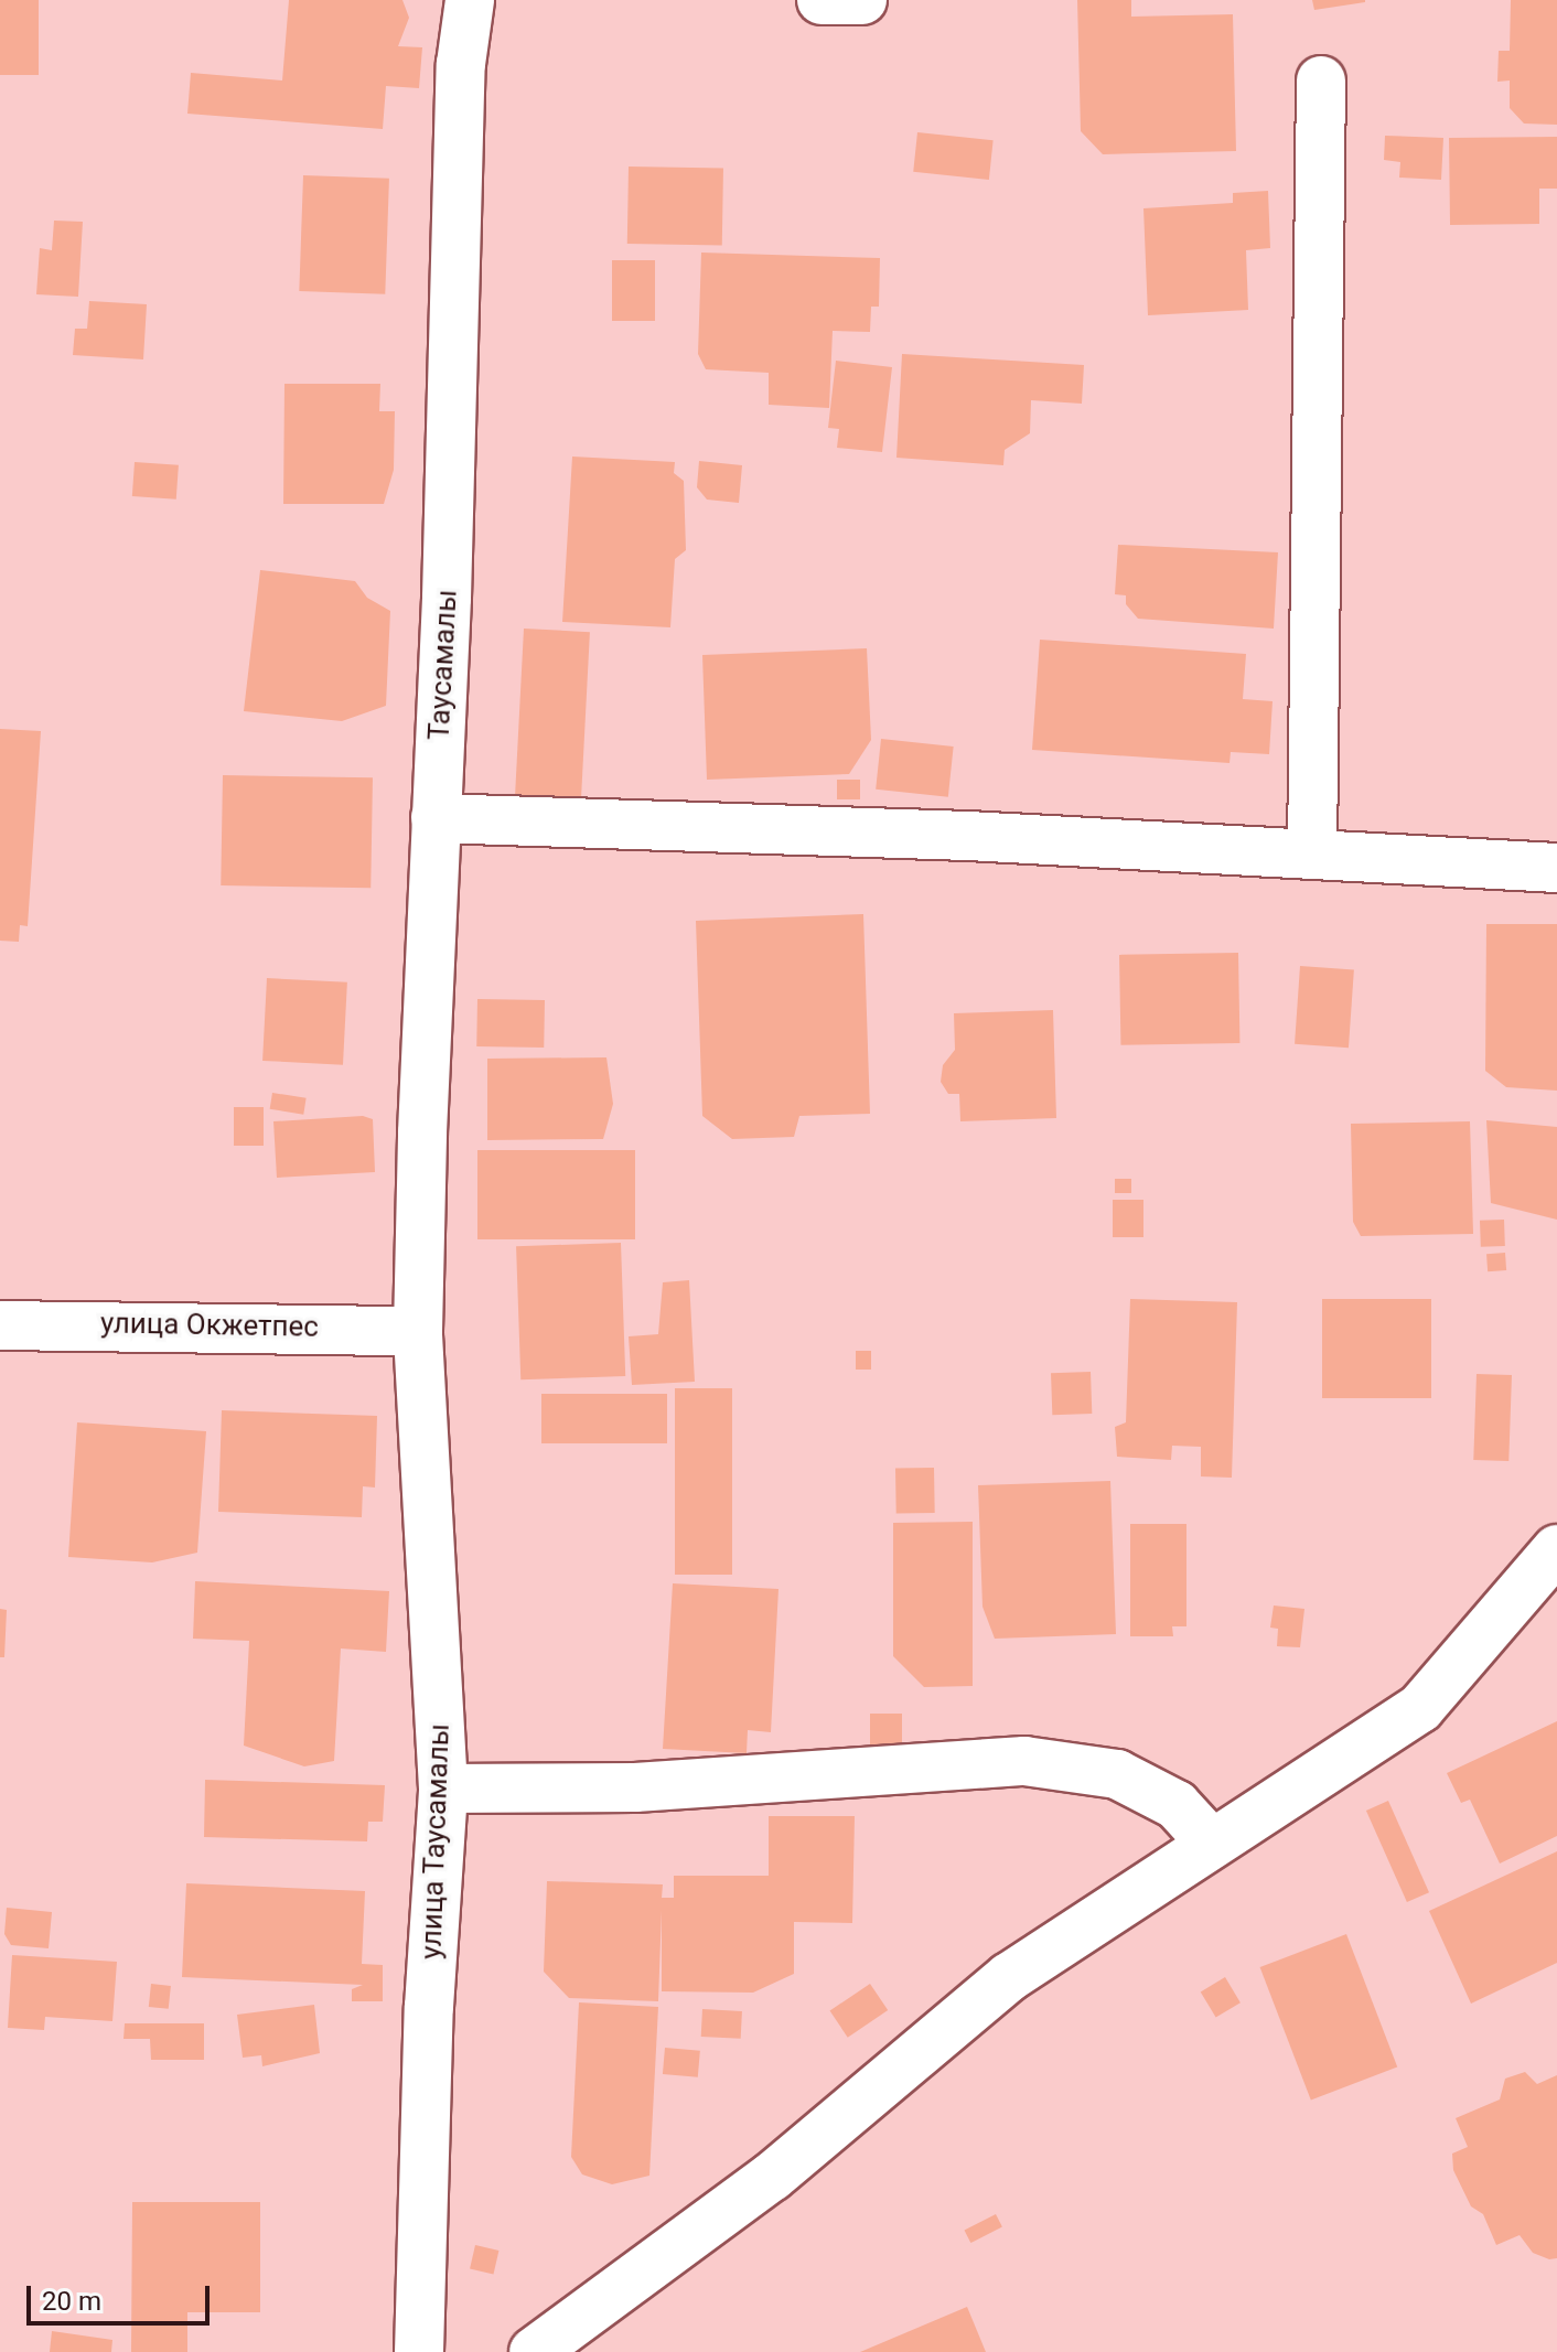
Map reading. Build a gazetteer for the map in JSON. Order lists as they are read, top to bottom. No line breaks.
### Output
{"streets":{"street":["Таусамалы","улица Окжетпес","улица Таусамалы"]},"crossings":[["Таусамалы","улица Окжетпес"],["Таусамалы","улица Таусамалы"],["улица Окжетпес","улица Таусамалы"]],"scale_bar":"20 m"}
